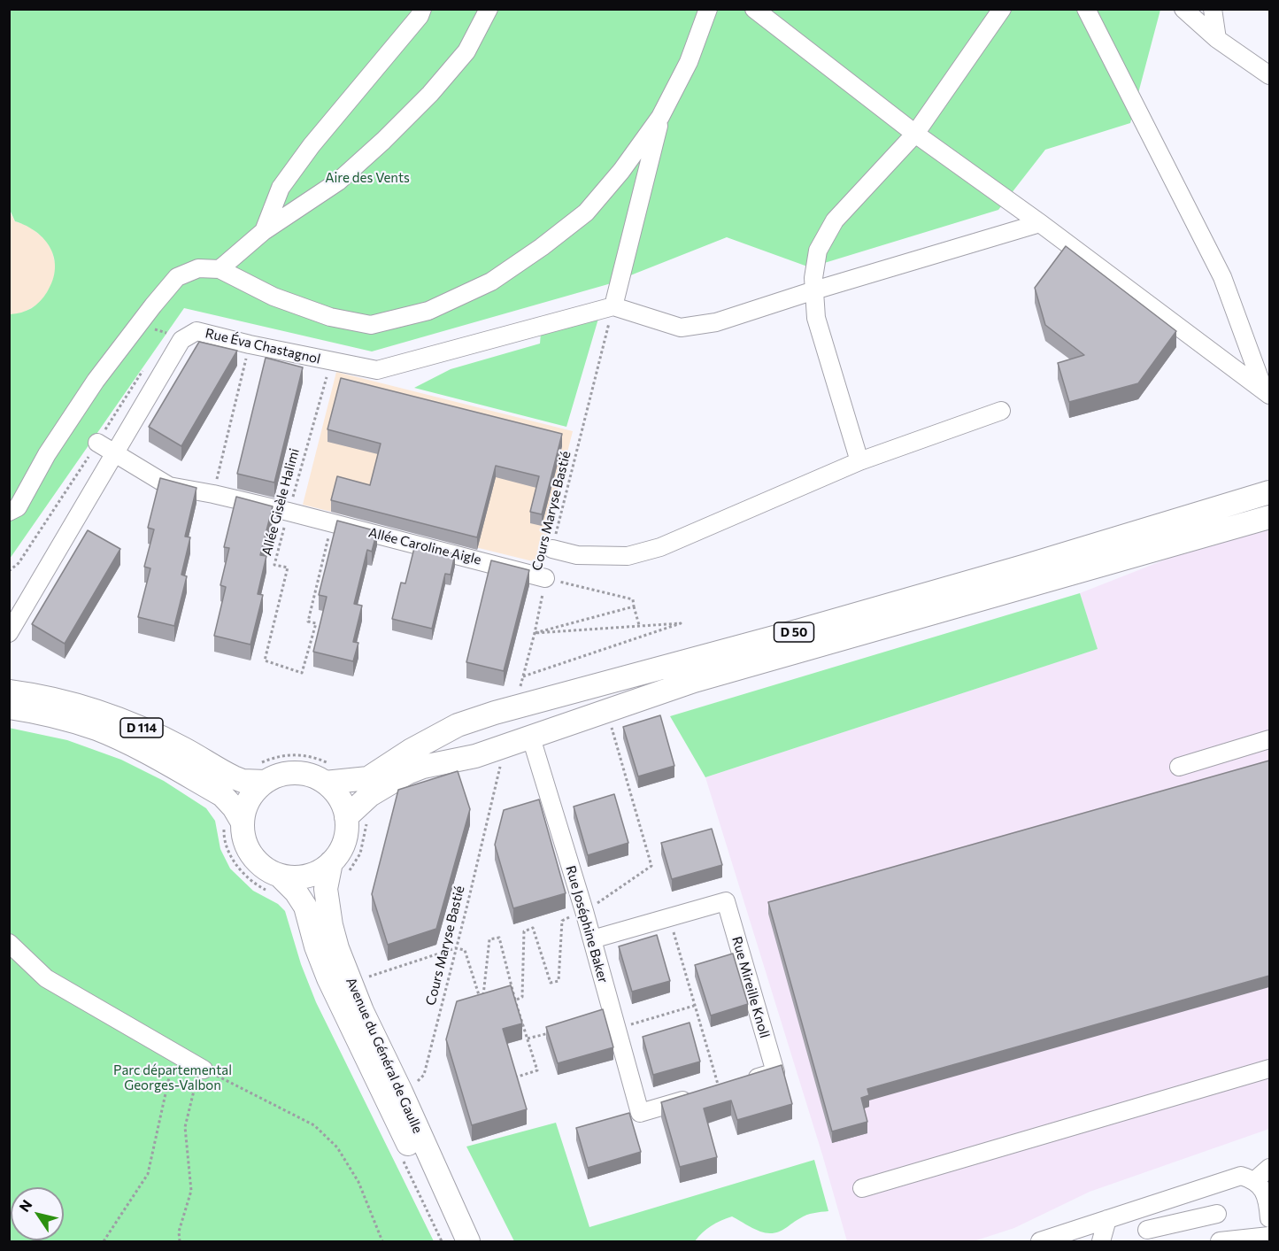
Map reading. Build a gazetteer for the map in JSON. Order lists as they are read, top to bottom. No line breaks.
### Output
{"streets":{"main road":["D 50","D 114","Avenue du Général de Gaulle"],"street":["Rue Éva Chastagnol","Allée Caroline Aigle","Rue Joséphine Baker","Rue Mireille Knoll"],"path":["Allée Gisèle Halimi","Cours Maryse Bastié"]},"crossings":[["Rue Éva Chastagnol","Allée Gisèle Halimi"],["Rue Éva Chastagnol","Cours Maryse Bastié"],["Rue Éva Chastagnol","Allée Caroline Aigle"],["Allée Gisèle Halimi","Allée Caroline Aigle"],["Cours Maryse Bastié","Allée Caroline Aigle"],["Cours Maryse Bastié","Avenue du Général de Gaulle"],["D 50","D 114"],["D 50","Rue Joséphine Baker"],["D 50","Avenue du Général de Gaulle"],["D 114","Avenue du Général de Gaulle"]],"parks":["Aire des Vents","Parc départemental Georges-Valbon"],"north":"top left"}
